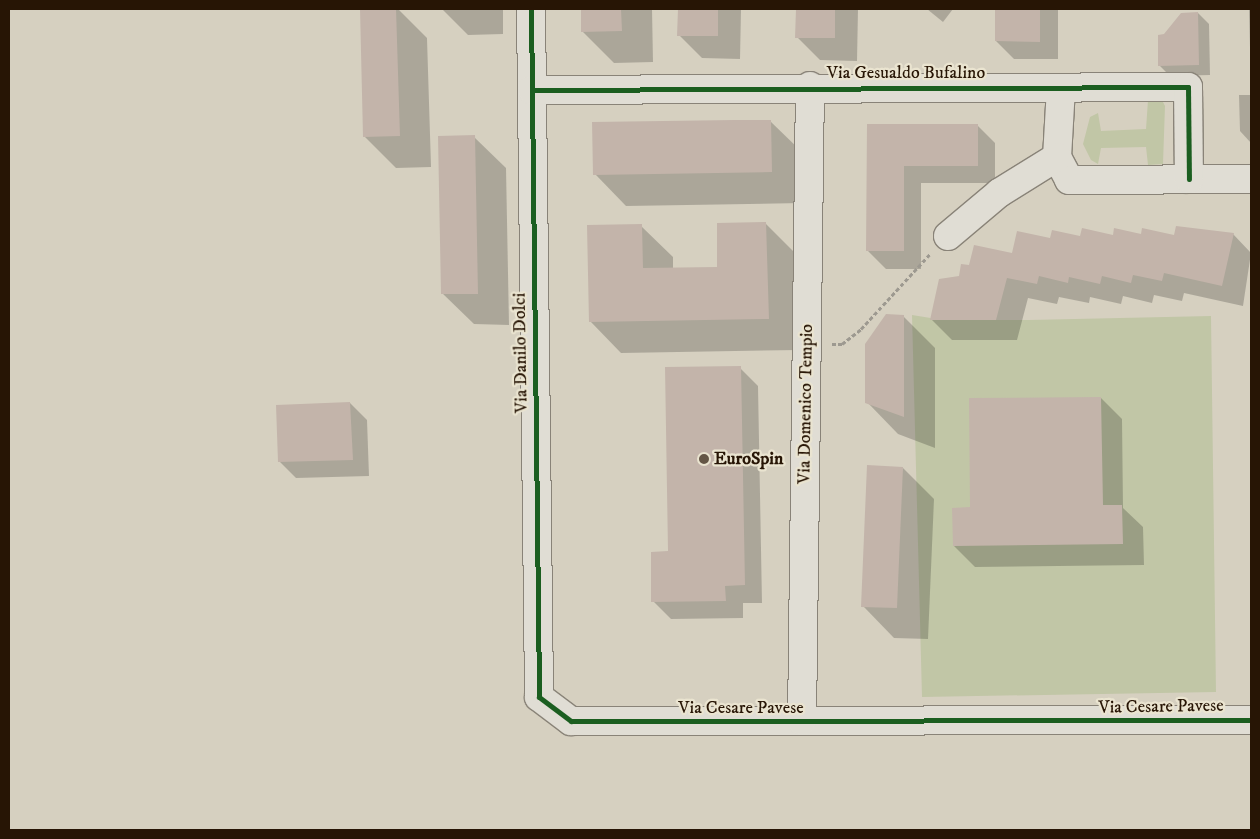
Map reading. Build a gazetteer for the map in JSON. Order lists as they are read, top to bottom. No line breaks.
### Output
{"streets":{"street":["Via Gesualdo Bufalino","Via Danilo Dolci","Via Domenico Tempio","Via Cesare Pavese"]},"crossings":[["Via Gesualdo Bufalino","Via Danilo Dolci"],["Via Gesualdo Bufalino","Via Domenico Tempio"],["Via Danilo Dolci","Via Cesare Pavese"],["Via Domenico Tempio","Via Cesare Pavese"]],"places":["EuroSpin"]}
